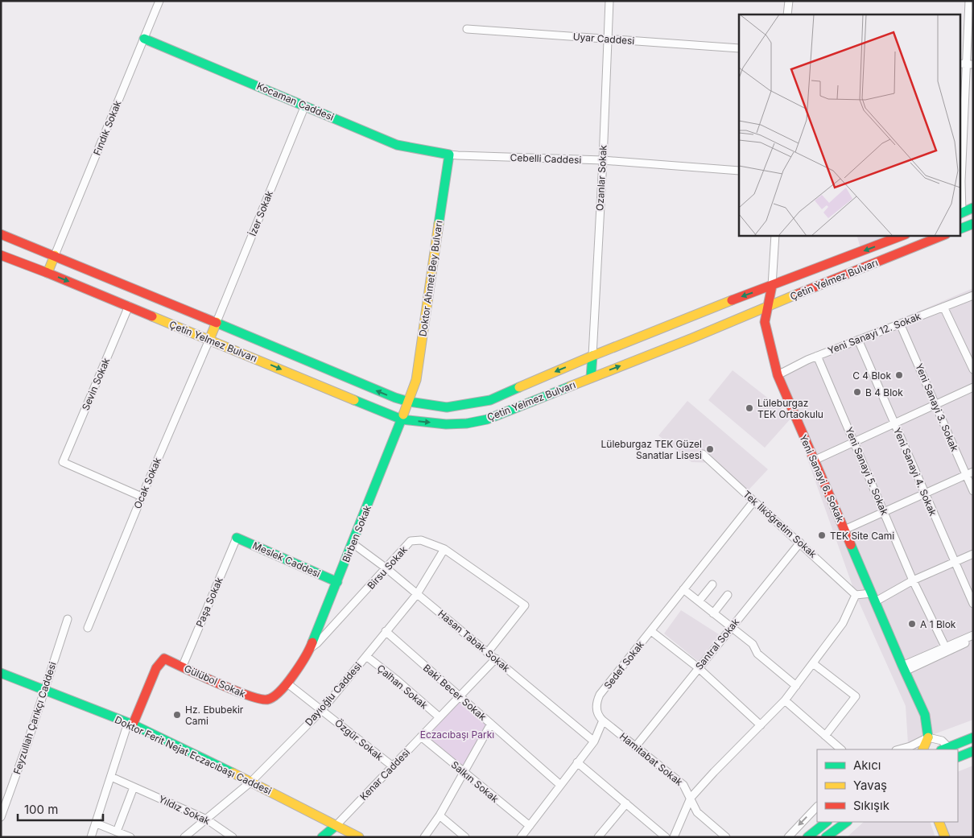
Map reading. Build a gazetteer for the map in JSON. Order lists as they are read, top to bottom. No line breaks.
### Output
{"streets":{"main road":["Kocaman Caddesi","Doktor Ahmet Bey Bulvarı","Çetin Yelmez Bulvarı","Yeni Sanayi 6. Sokak","Birben Sokak","Meslek Caddesi","Birsu Sokak","Gülübol Sokak","Doktor Ferit Nejat Eczacıbaşı Caddesi","Kenar Caddesi"],"street":["Uyar Caddesi","Fındık Sokak","Cebelli Caddesi","Ozanlar Sokak","İzer Sokak","Yeni Sanayi 12. Sokak","Sevin Sokak","Yeni Sanayi 3. Sokak","Yeni Sanayi 5. Sokak","Yeni Sanayi 4. Sokak","Ocak Sokak","Tek İlköğretim Sokak","Paşa Sokak","Hasan Tabak Sokak","Santral Sokak","Sedef Sokak","Çalhan Sokak","Baki Becer Sokak","Dayıoğlu Caddesi","Feyzullah Çarıkçı Caddesi","Özgür Sokak","Hamitabat Sokak","Salkın Sokak","Yıldız Sokak"]},"crossings":[["Uyar Caddesi","Ozanlar Sokak"],["Kocaman Caddesi","Fındık Sokak"],["Kocaman Caddesi","Cebelli Caddesi"],["Kocaman Caddesi","İzer Sokak"],["Kocaman Caddesi","Doktor Ahmet Bey Bulvarı"],["Fındık Sokak","Çetin Yelmez Bulvarı"],["Cebelli Caddesi","Ozanlar Sokak"],["Cebelli Caddesi","Doktor Ahmet Bey Bulvarı"],["Ozanlar Sokak","Çetin Yelmez Bulvarı"],["İzer Sokak","Çetin Yelmez Bulvarı"],["Doktor Ahmet Bey Bulvarı","Çetin Yelmez Bulvarı"],["Doktor Ahmet Bey Bulvarı","Birben Sokak"],["Çetin Yelmez Bulvarı","Sevin Sokak"],["Çetin Yelmez Bulvarı","Yeni Sanayi 6. Sokak"],["Çetin Yelmez Bulvarı","Ocak Sokak"],["Çetin Yelmez Bulvarı","Birben Sokak"],["Yeni Sanayi 12. Sokak","Yeni Sanayi 3. Sokak"],["Yeni Sanayi 12. Sokak","Yeni Sanayi 5. Sokak"],["Yeni Sanayi 12. Sokak","Yeni Sanayi 4. Sokak"],["Yeni Sanayi 12. Sokak","Yeni Sanayi 6. Sokak"],["Sevin Sokak","Ocak Sokak"],["Tek İlköğretim Sokak","Santral Sokak"],["Tek İlköğretim Sokak","Sedef Sokak"],["Birben Sokak","Meslek Caddesi"],["Birben Sokak","Birsu Sokak"],["Birben Sokak","Hasan Tabak Sokak"],["Meslek Caddesi","Paşa Sokak"],["Birsu Sokak","Hasan Tabak Sokak"],["Birsu Sokak","Gülübol Sokak"],["Birsu Sokak","Dayıoğlu Caddesi"],["Birsu Sokak","Özgür Sokak"],["Paşa Sokak","Gülübol Sokak"],["Hasan Tabak Sokak","Dayıoğlu Caddesi"],["Hasan Tabak Sokak","Kenar Caddesi"],["Santral Sokak","Hamitabat Sokak"],["Sedef Sokak","Hamitabat Sokak"],["Gülübol Sokak","Doktor Ferit Nejat Eczacıbaşı Caddesi"],["Çalhan Sokak","Dayıoğlu Caddesi"],["Çalhan Sokak","Kenar Caddesi"],["Baki Becer Sokak","Dayıoğlu Caddesi"],["Baki Becer Sokak","Kenar Caddesi"],["Dayıoğlu Caddesi","Özgür Sokak"],["Dayıoğlu Caddesi","Doktor Ferit Nejat Eczacıbaşı Caddesi"],["Dayıoğlu Caddesi","Yıldız Sokak"],["Feyzullah Çarıkçı Caddesi","Doktor Ferit Nejat Eczacıbaşı Caddesi"],["Özgür Sokak","Kenar Caddesi"],["Doktor Ferit Nejat Eczacıbaşı Caddesi","Kenar Caddesi"],["Kenar Caddesi","Salkın Sokak"]],"parks":["Eczacıbaşı Parkı"],"places":["C 4 Blok","B 4 Blok","Lüleburgaz TEK Ortaokulu","Lüleburgaz TEK Güzel Sanatlar Lisesi","TEK Site Cami","A 1 Blok","Hz. Ebubekir Cami"],"legend":["Akıcı","Yavaş","Sıkışık"],"scale_bar":"100 m"}
